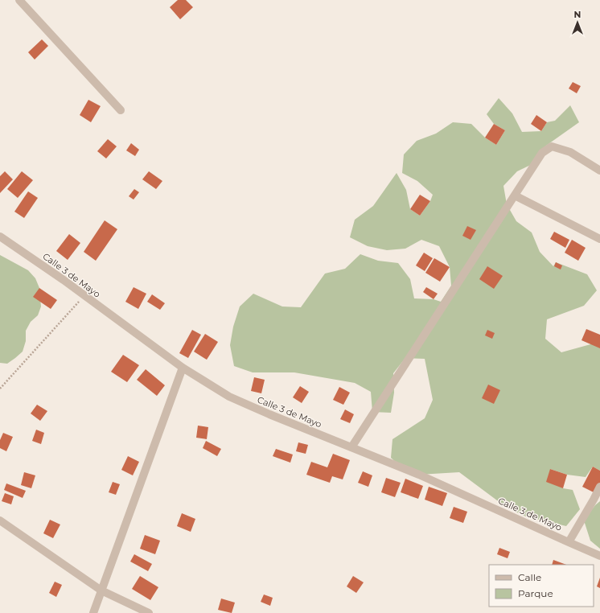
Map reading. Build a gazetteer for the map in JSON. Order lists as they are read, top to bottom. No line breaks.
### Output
{"streets":{"street":["Calle 3 de Mayo"]},"legend":["Calle","Parque"],"north":"top"}
